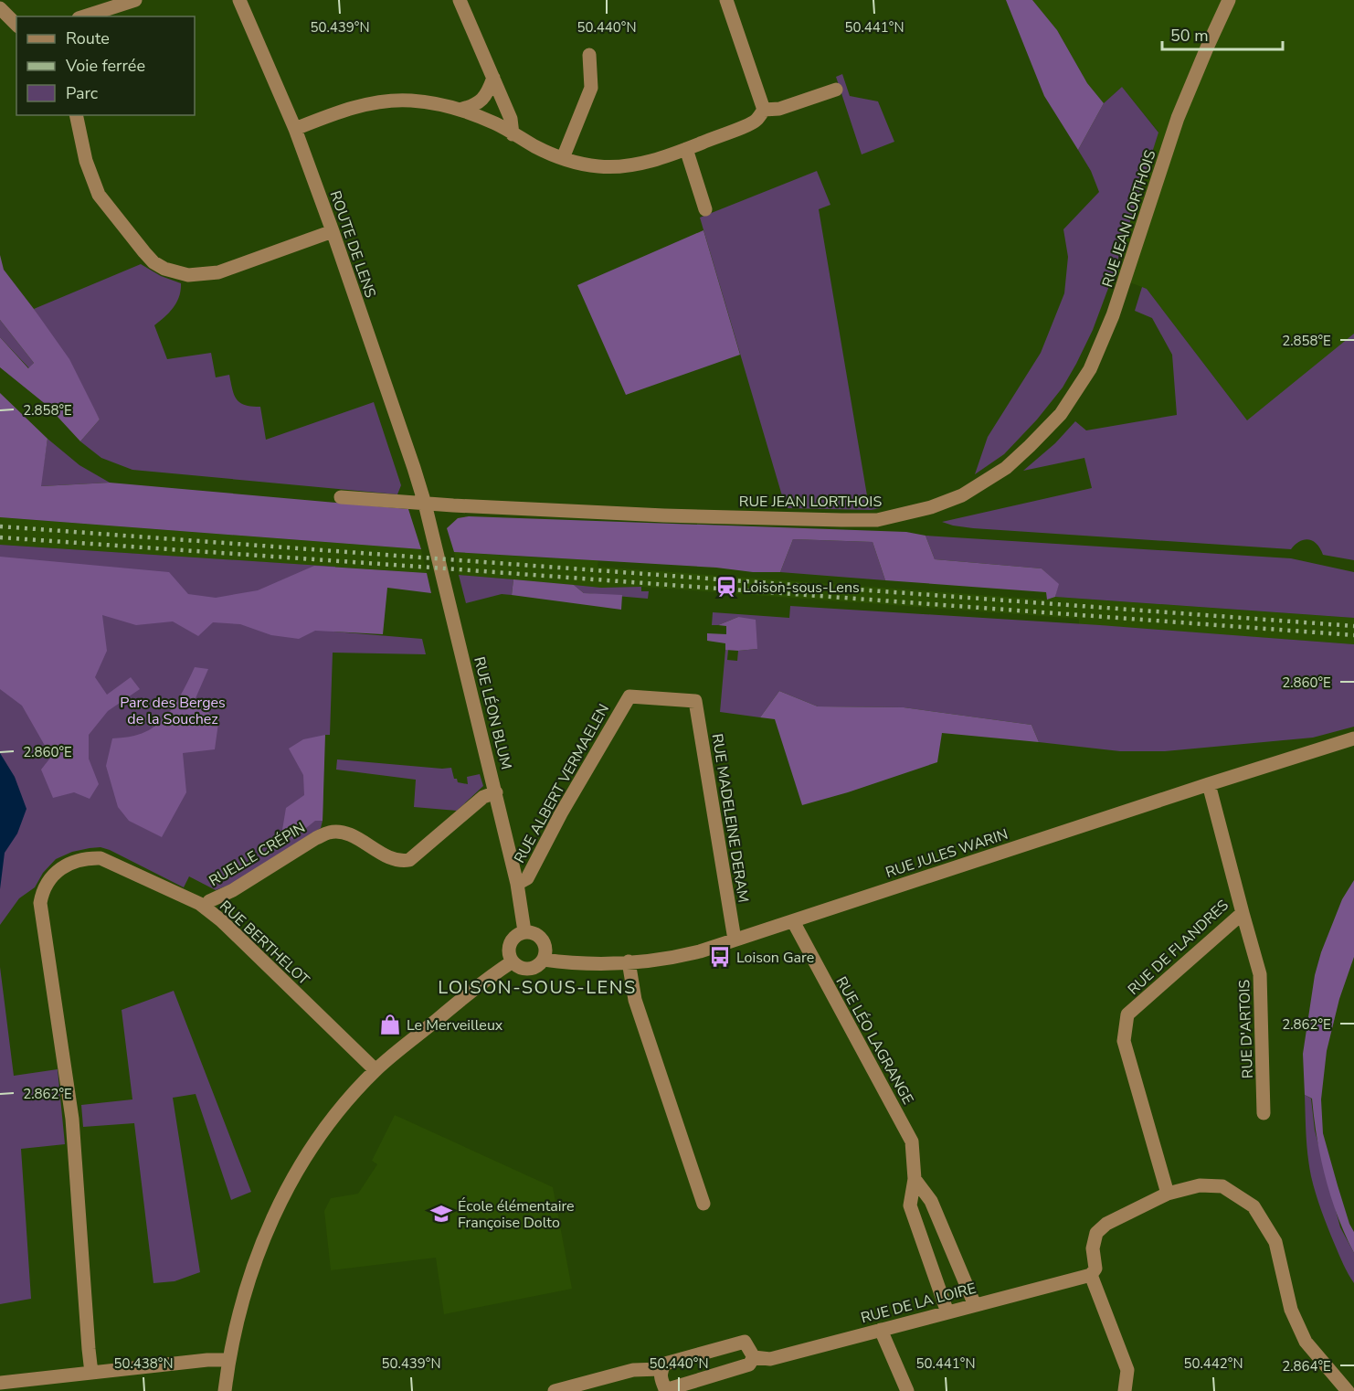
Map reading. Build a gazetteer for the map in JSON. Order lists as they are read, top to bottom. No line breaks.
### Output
{"streets":{"street":["RUE JEAN LORTHOIS","ROUTE DE LENS","RUE LÉON BLUM","RUE ALBERT VERMAELEN","RUE MADELEINE DERAM","RUE JULES WARIN","RUELLE CRÉPIN","RUE BERTHELOT","RUE DE FLANDRES","RUE D'ARTOIS","RUE LÉO LAGRANGE","RUE DE LA LOIRE"]},"crossings":[["RUE JEAN LORTHOIS","ROUTE DE LENS"],["RUE JEAN LORTHOIS","RUE LÉON BLUM"],["ROUTE DE LENS","RUE LÉON BLUM"],["RUE LÉON BLUM","RUE ALBERT VERMAELEN"],["RUE LÉON BLUM","RUE JULES WARIN"],["RUE LÉON BLUM","RUELLE CRÉPIN"],["RUE ALBERT VERMAELEN","RUE MADELEINE DERAM"],["RUE MADELEINE DERAM","RUE JULES WARIN"],["RUE JULES WARIN","RUE DE FLANDRES"],["RUE JULES WARIN","RUE LÉO LAGRANGE"],["RUELLE CRÉPIN","RUE BERTHELOT"],["RUE DE FLANDRES","RUE D'ARTOIS"],["RUE LÉO LAGRANGE","RUE DE LA LOIRE"]],"districts":["LOISON-SOUS-LENS"],"parks":["Parc des Berges de la Souchez"],"places":{"station":["Loison-sous-Lens"],"bus stop":["Loison Gare"],"shop":["Le Merveilleux"],"school or university":["École élémentaire Françoise Dolto"]},"legend":["Route","Voie ferrée","Parc"],"scale_bar":"50 m","coordinates":["50.439°N","50.440°N","50.441°N","2.858°E","2.860°E","2.862°E","50.438°N","50.442°N","2.864°E"]}
